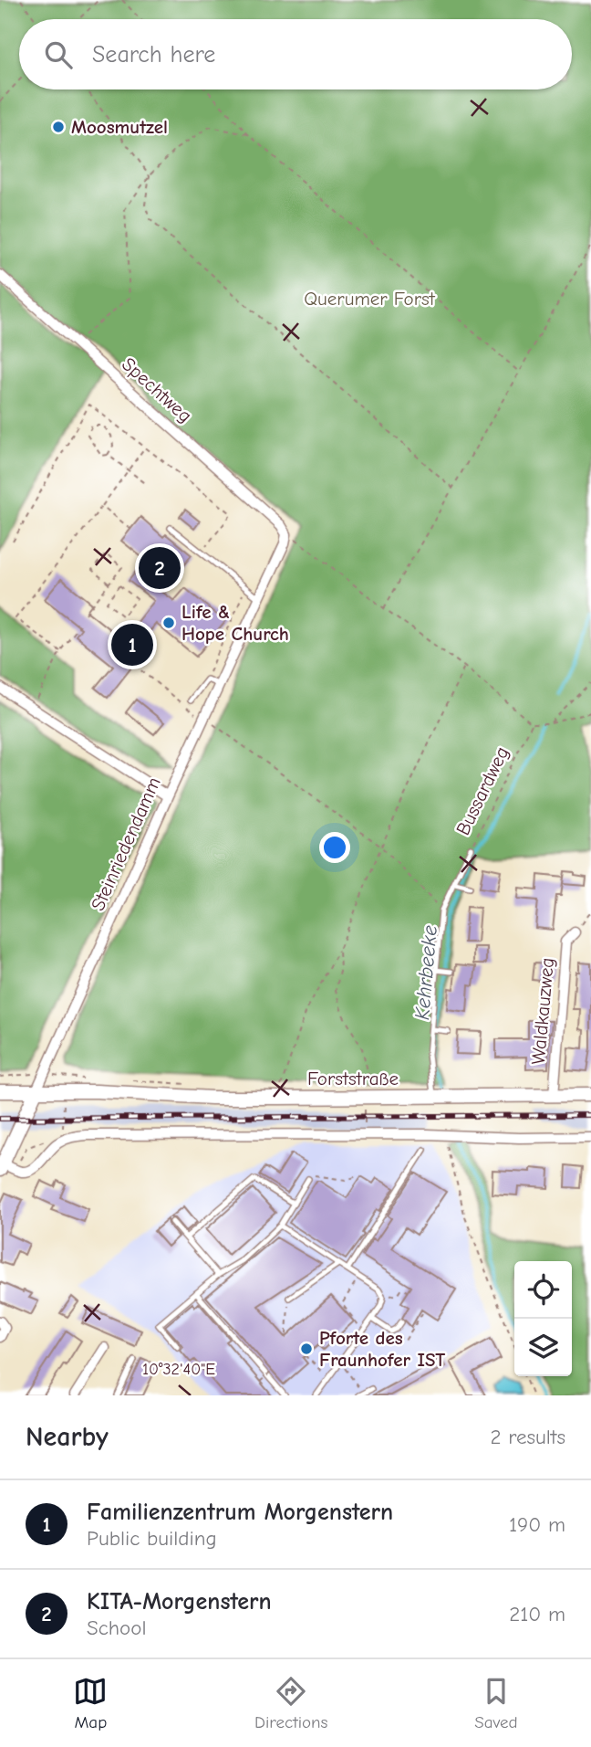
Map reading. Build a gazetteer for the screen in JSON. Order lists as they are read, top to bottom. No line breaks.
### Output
{"streets":{"main road":["Steinriedendamm","Forststraße"],"street":["Spechtweg","Waldkauzweg"],"lane":["Bussardweg"]},"crossings":[["Spechtweg","Steinriedendamm"],["Bussardweg","Forststraße"],["Steinriedendamm","Forststraße"],["Waldkauzweg","Forststraße"]],"water":["Kehrbeeke"],"parks":["Querumer Forst"],"places":["Moosmutzel","Life & Hope Church","Pforte des Fraunhofer IST"],"page":{"search":"Search here","pins":["2","1"],"heading":["Nearby","2 results"],"list":[{"mark":"1","name":"Familienzentrum Morgenstern","note":"Public building","value":"190 m"},{"mark":"2","name":"KITA-Morgenstern","note":"School","value":"210 m"}],"nav":["Map","Directions","Saved"]},"coordinates":["10°32'40\"E"]}
